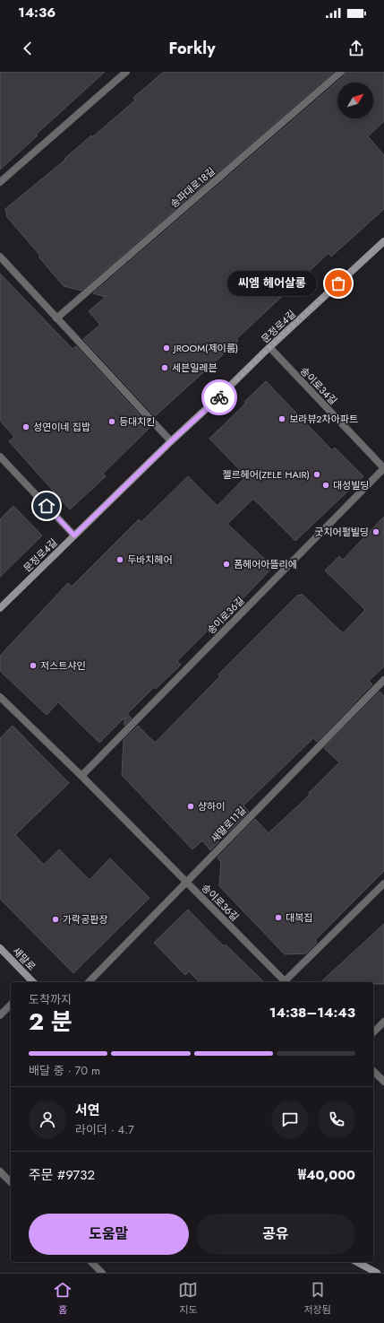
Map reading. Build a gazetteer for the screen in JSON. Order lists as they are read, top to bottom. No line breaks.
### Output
{"streets":{"street":["송파대로18길","문정로4길","송이로34길","송이로36길","새말로11길","새말로"]},"crossings":[["문정로4길","송이로34길"],["송이로34길","송이로36길"],["송이로36길","새말로11길"]],"places":["씨엠 헤어살롱","JROOM(제이룸)","세븐일레븐","보라뷰2차아파트","등대치킨","성연이네 집밥","젤르헤어(ZELE HAIR)","대성빌딩","굿치어펄빌딩","두바치헤어","폼헤어아뜰리에","저스트샤인","샹하이","대복집","가락공판장"],"north":"top right","page":{"status":"14:36","header":"Forkly","bubble":"씨엠 헤어살롱","heading":["2 분","도착까지","14:38–14:43"],"panel":["서연","라이더 · 4.7","주문 #9732","₩40,000"],"bar":"배달 중 · 70 m","buttons":["도움말","공유"],"tabs":["홈","지도","저장됨"]}}
